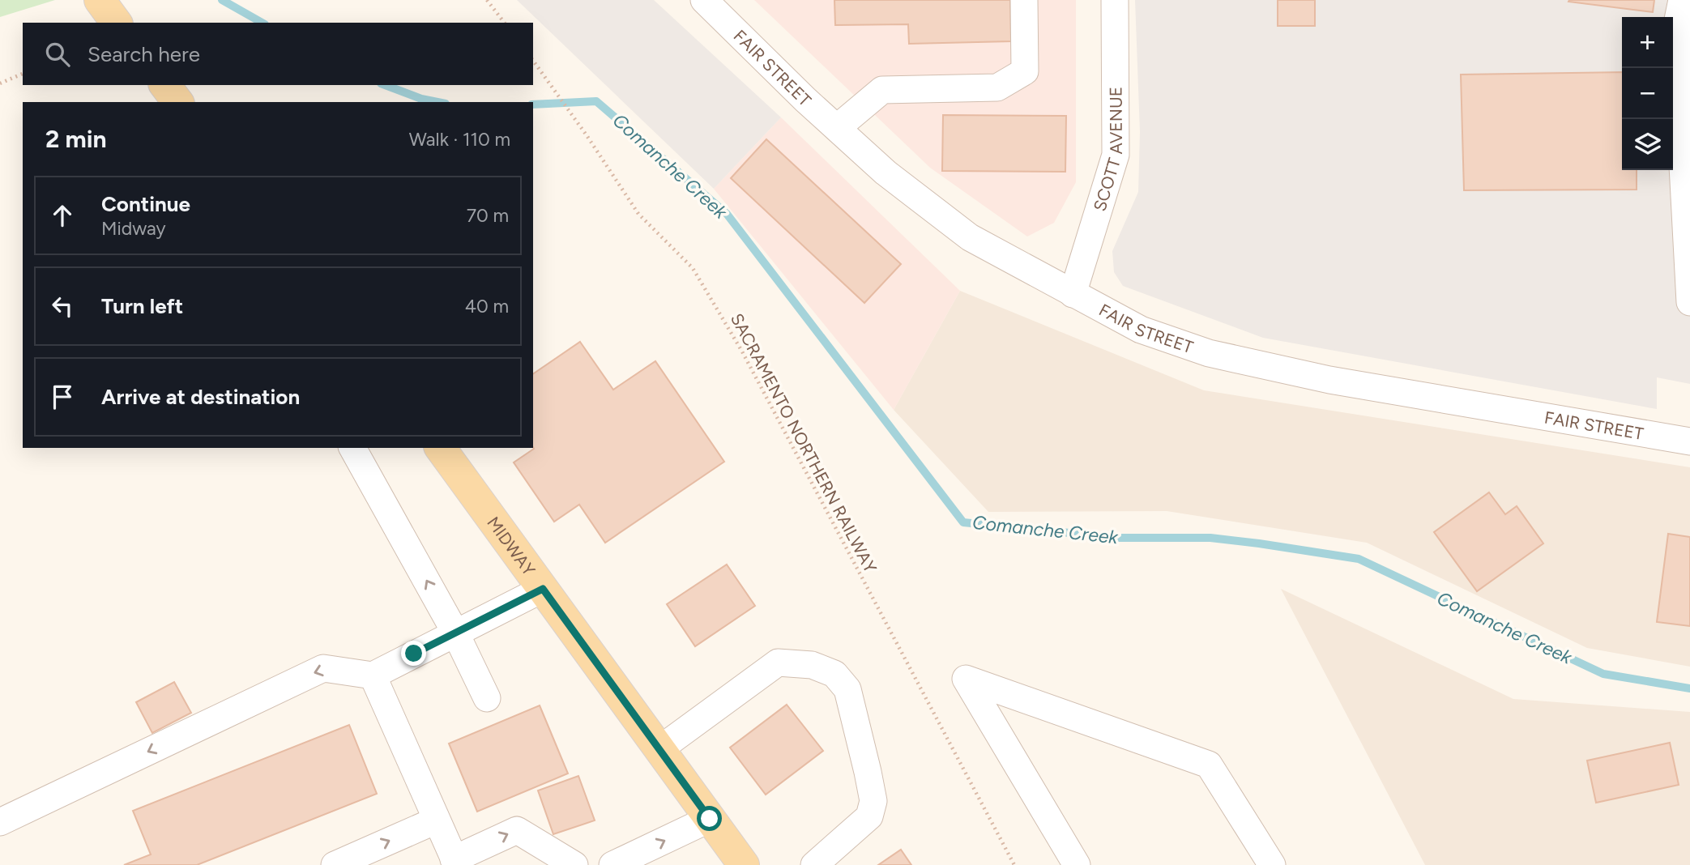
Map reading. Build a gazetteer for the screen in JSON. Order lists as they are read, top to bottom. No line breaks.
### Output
{"streets":{"main road":["MIDWAY"],"street":["FAIR STREET","SCOTT AVENUE"],"path":["SACRAMENTO NORTHERN RAILWAY"]},"crossings":[["FAIR STREET","SCOTT AVENUE"]],"water":["Comanche Creek"],"page":{"map_buttons":["+","−"],"search":"Search here","heading":["2 min","Walk · 110 m"],"list":[["Continue","Midway","70 m"],["Turn left","40 m"],"Arrive at destination"]}}
